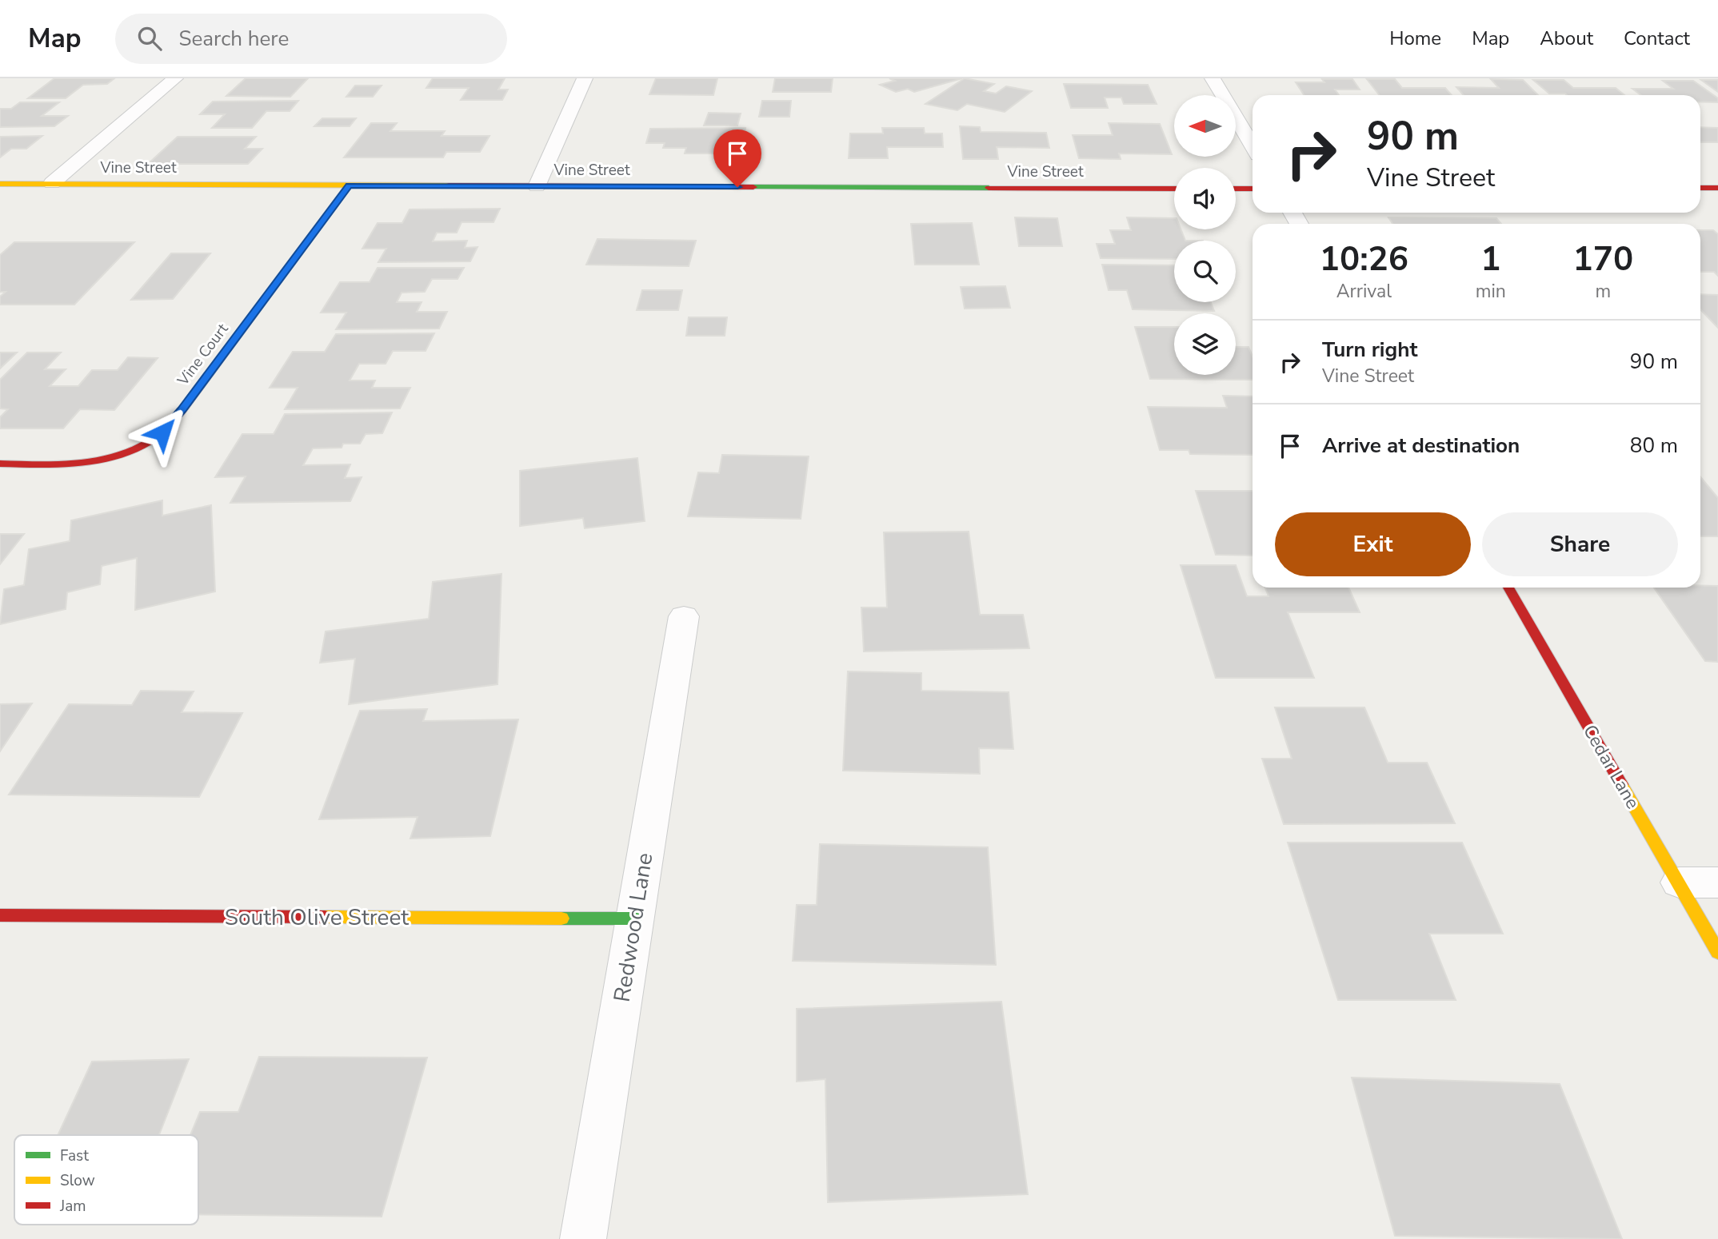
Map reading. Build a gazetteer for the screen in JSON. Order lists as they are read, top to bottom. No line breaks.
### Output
{"streets":{"street":["Vine Street","Vine Court","Cedar Lane","South Olive Street","Redwood Lane"]},"crossings":[["Vine Street","Vine Court"],["South Olive Street","Redwood Lane"]],"legend":["Fast","Slow","Jam"],"north":"left","page":{"header":"Map","search":"Search here","nav":["Home","Map","About","Contact"],"turn":["90 m","Vine Street"],"eta":["10:26","Arrival","1","min","170","m"],"list":[{"name":"Turn right","note":"Vine Street","value":"90 m"},{"name":"Arrive at destination","value":"80 m"}],"buttons":["Exit","Share"]}}
